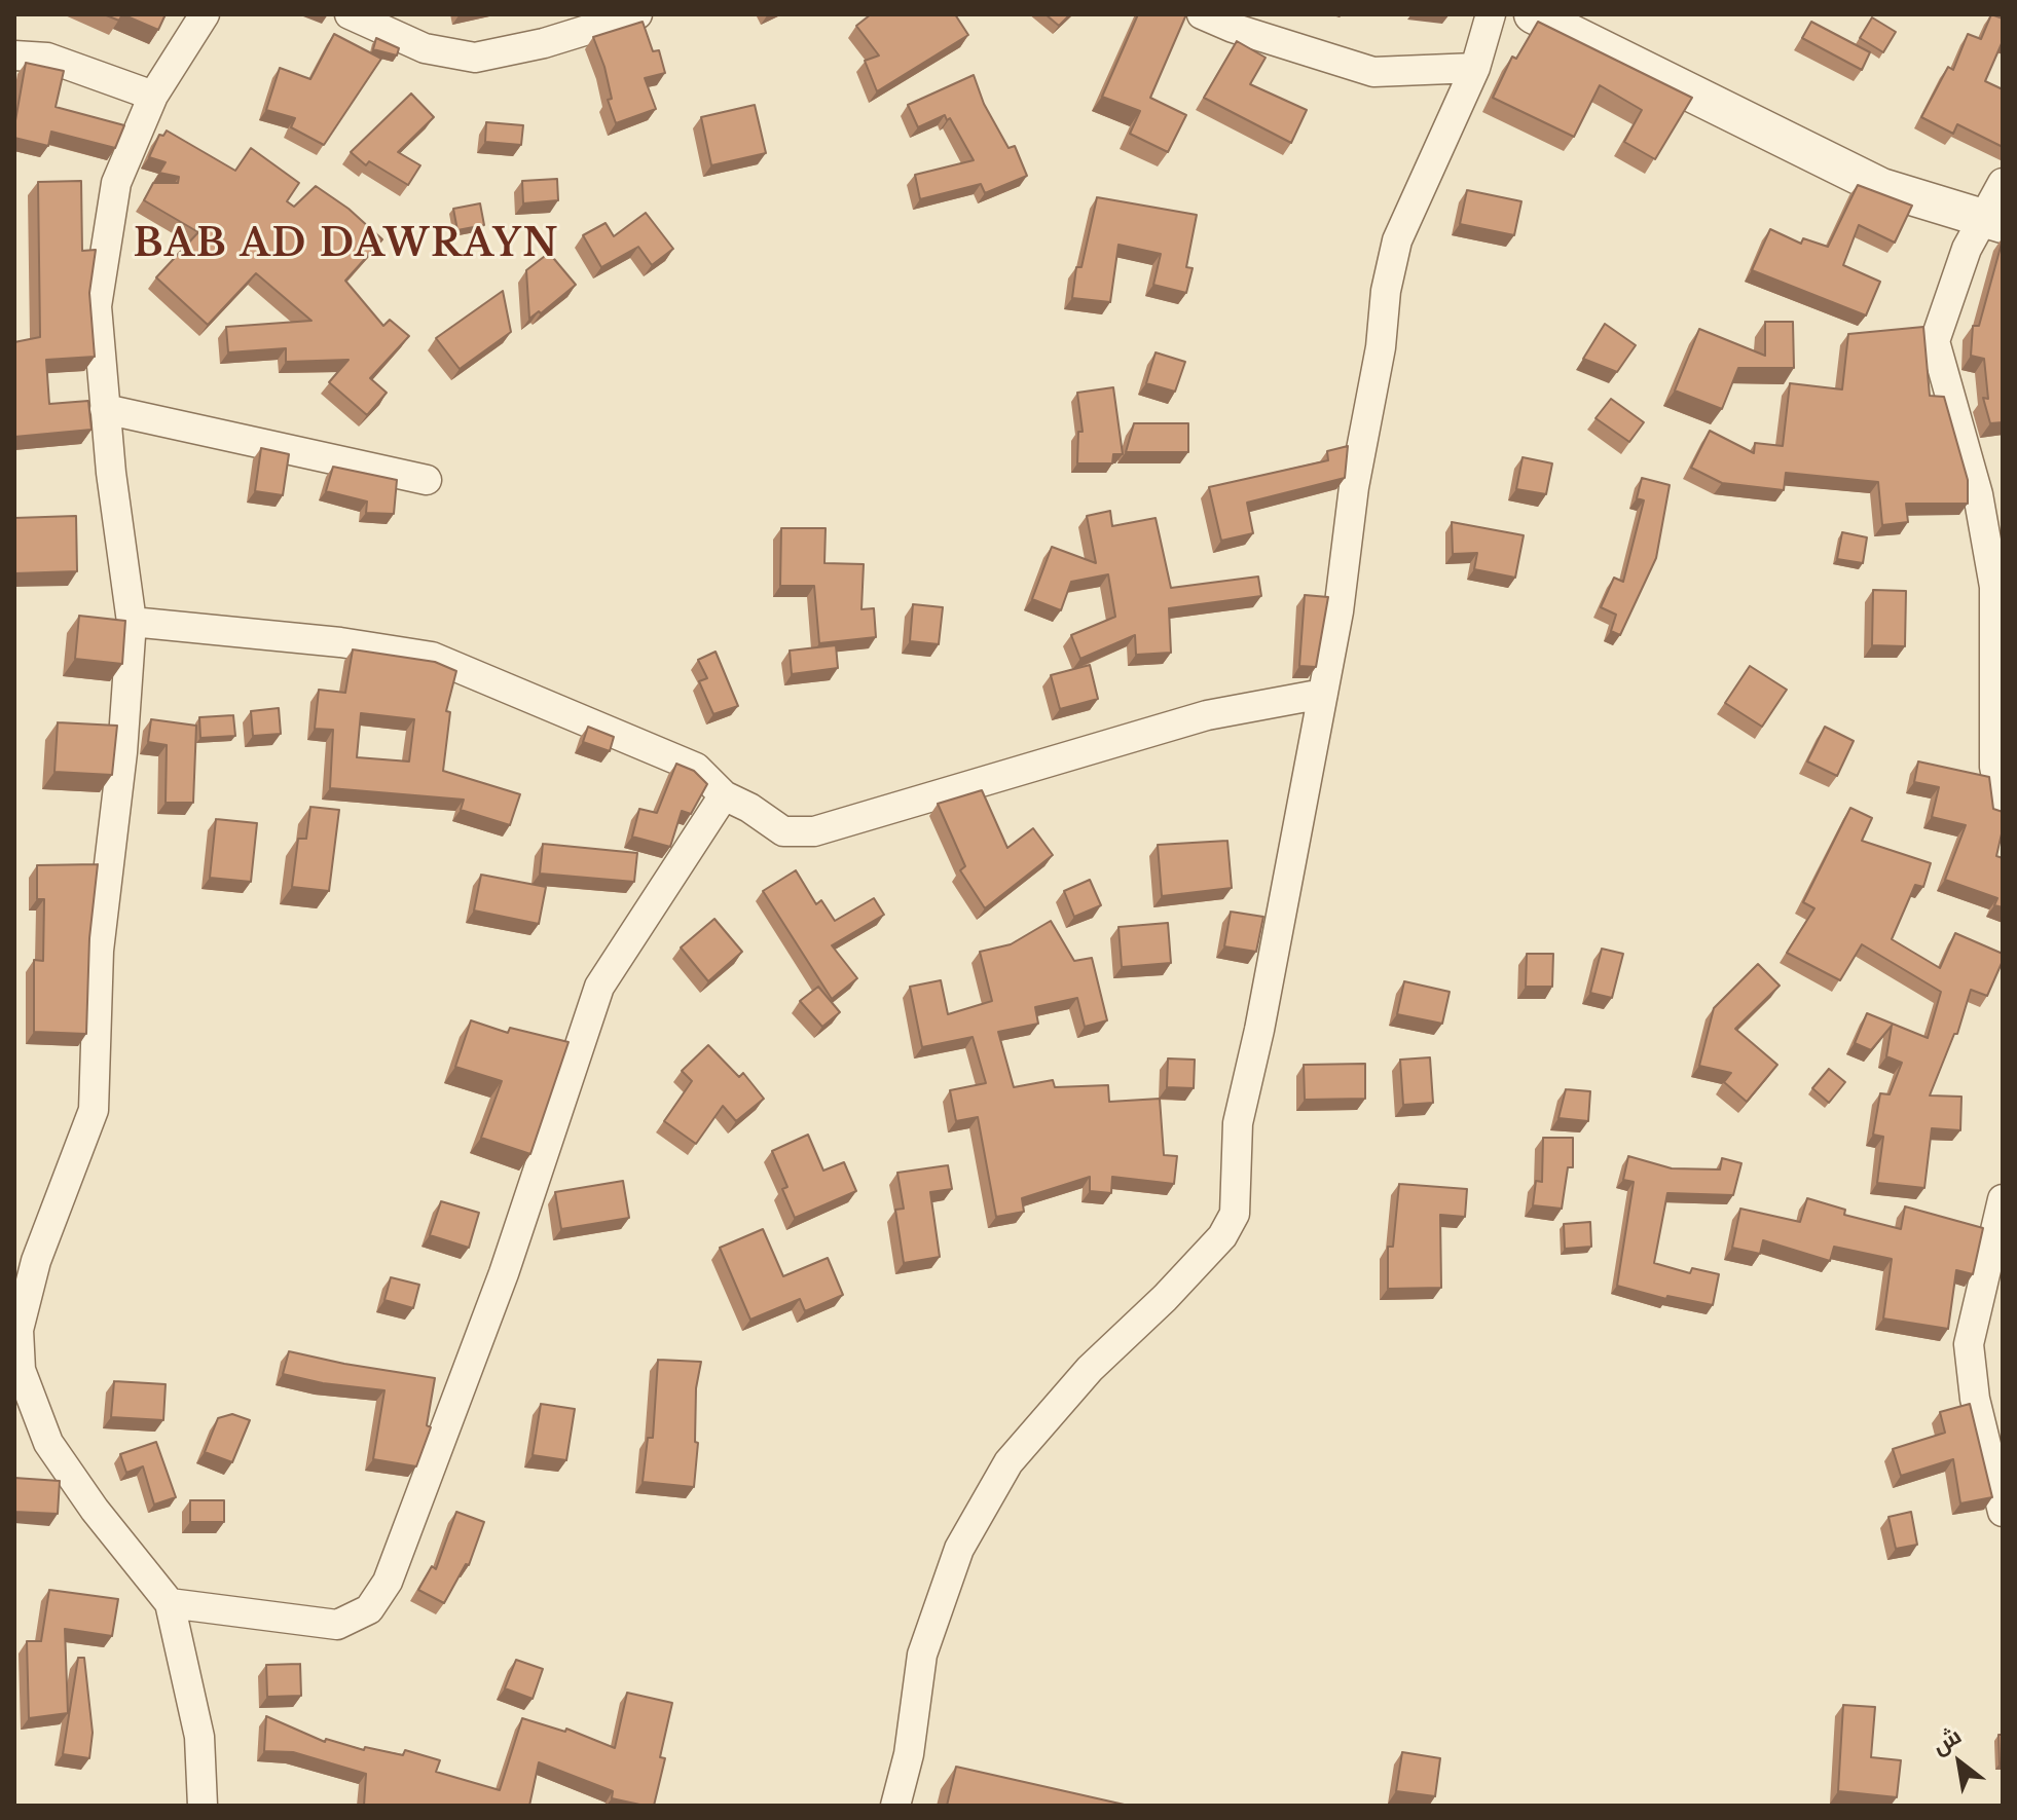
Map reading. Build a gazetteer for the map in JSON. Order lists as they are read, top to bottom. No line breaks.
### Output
{"districts":["BAB AD DAWRAYN"],"north":"top left"}
